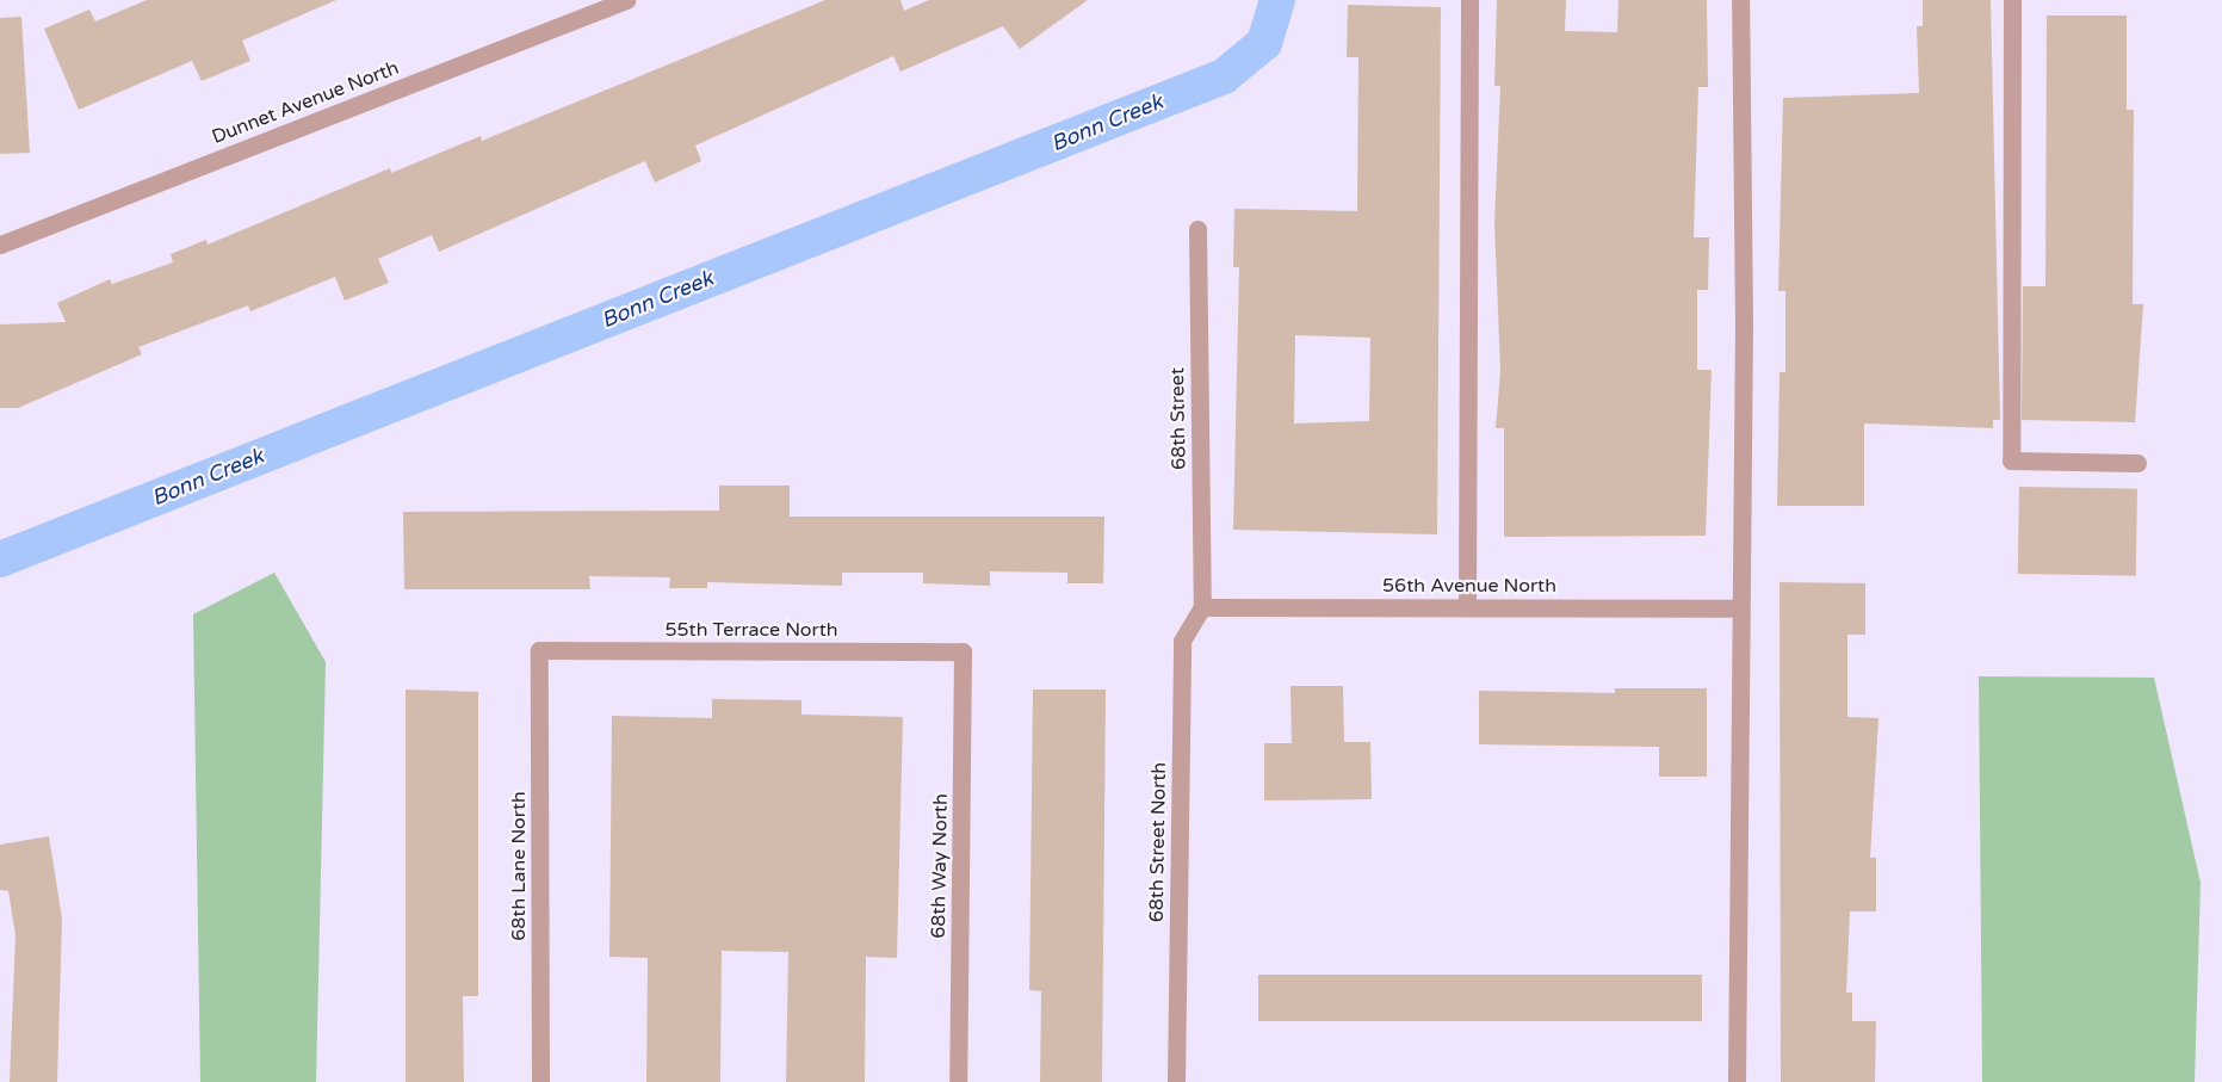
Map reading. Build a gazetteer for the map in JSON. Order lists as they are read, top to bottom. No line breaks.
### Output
{"streets":{"street":["Dunnet Avenue North","68th Street","56th Avenue North","55th Terrace North","68th Street North","68th Lane North","68th Way North"]},"crossings":[["68th Street","56th Avenue North"],["68th Street","68th Street North"],["56th Avenue North","68th Street North"],["55th Terrace North","68th Lane North"],["55th Terrace North","68th Way North"]],"water":["Bonn Creek"]}
